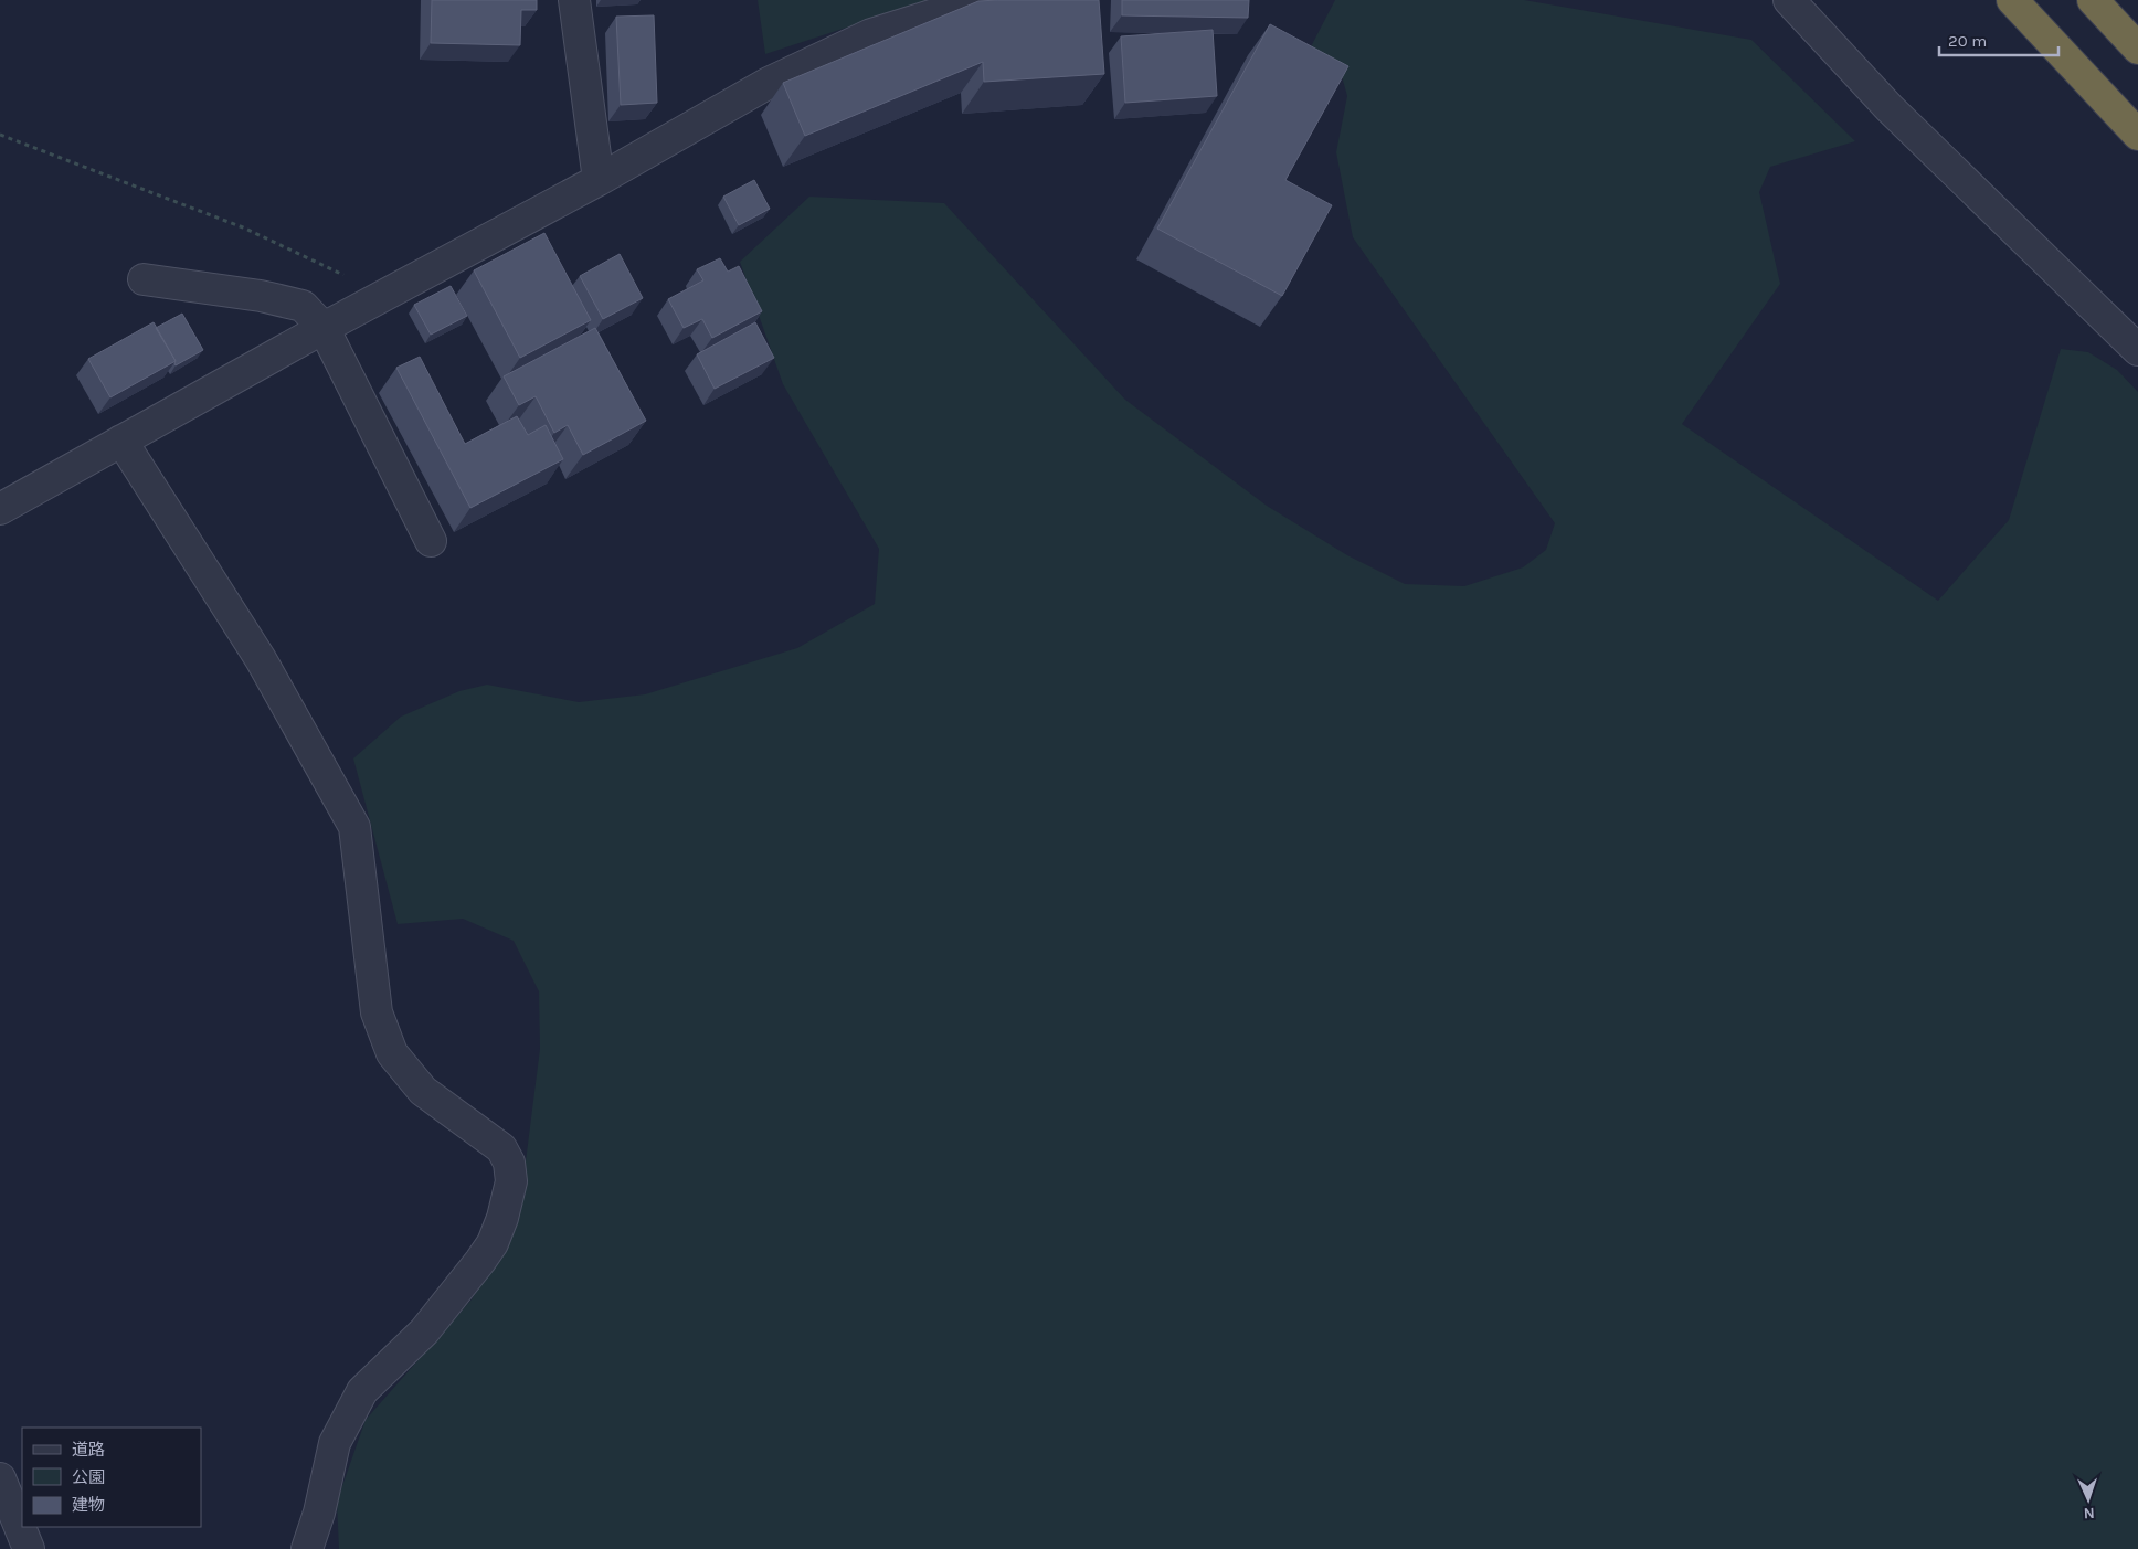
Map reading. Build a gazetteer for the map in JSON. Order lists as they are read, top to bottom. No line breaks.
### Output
{"legend":["道路","公園","建物"],"scale_bar":"20 m","north":"bottom"}
